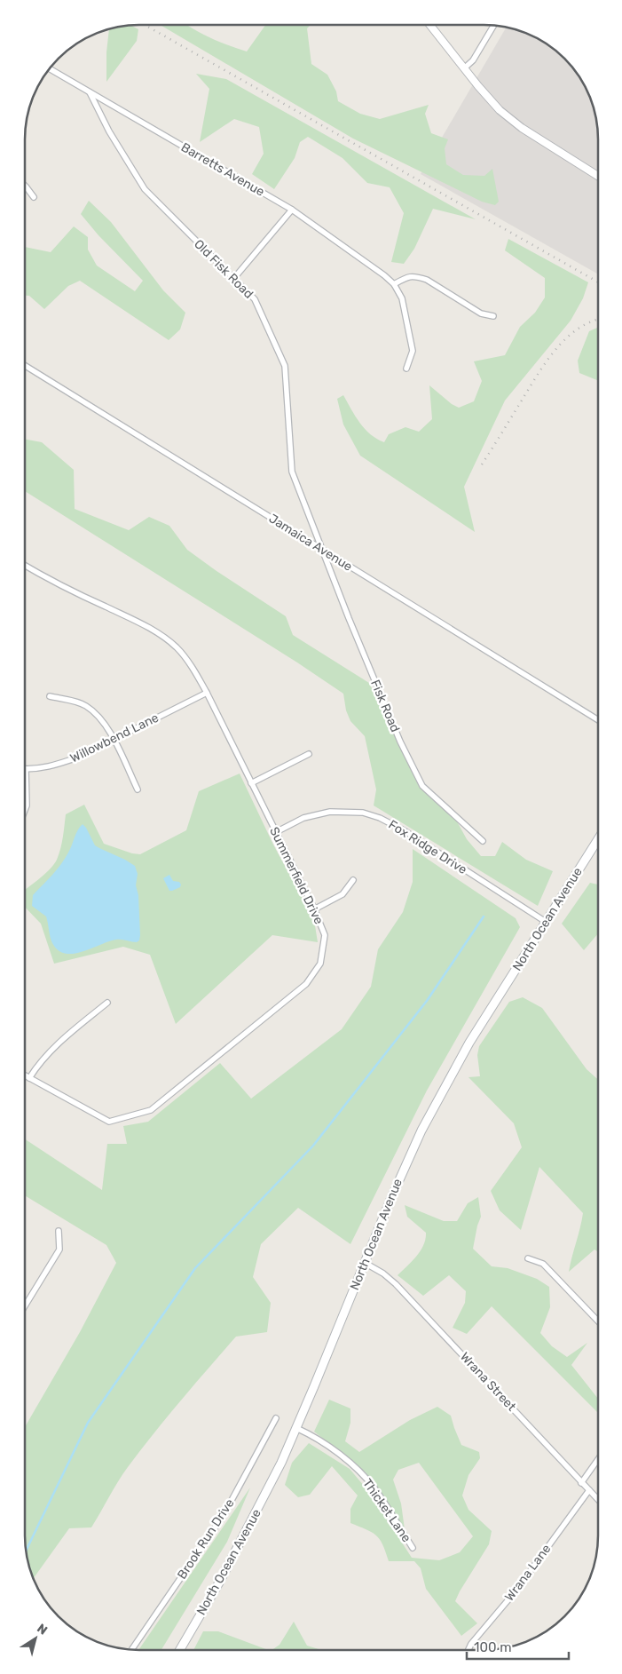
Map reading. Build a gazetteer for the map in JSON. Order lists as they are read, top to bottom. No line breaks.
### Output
{"streets":{"main road":["North Ocean Avenue"],"street":["Barretts Avenue","Old Fisk Road","Jamaica Avenue","Fisk Road","Willowbend Lane","Fox Ridge Drive","Summerfield Drive","Wrana Street","Thicket Lane","Brook Run Drive","Wrana Lane"]},"crossings":[["Barretts Avenue","Old Fisk Road"],["Old Fisk Road","Jamaica Avenue"],["Old Fisk Road","Fisk Road"],["Jamaica Avenue","Fisk Road"],["Willowbend Lane","Summerfield Drive"],["Fox Ridge Drive","Summerfield Drive"],["Fox Ridge Drive","North Ocean Avenue"],["North Ocean Avenue","Wrana Street"],["North Ocean Avenue","Thicket Lane"],["Wrana Street","Wrana Lane"]],"scale_bar":"100 m","north":"top right"}
